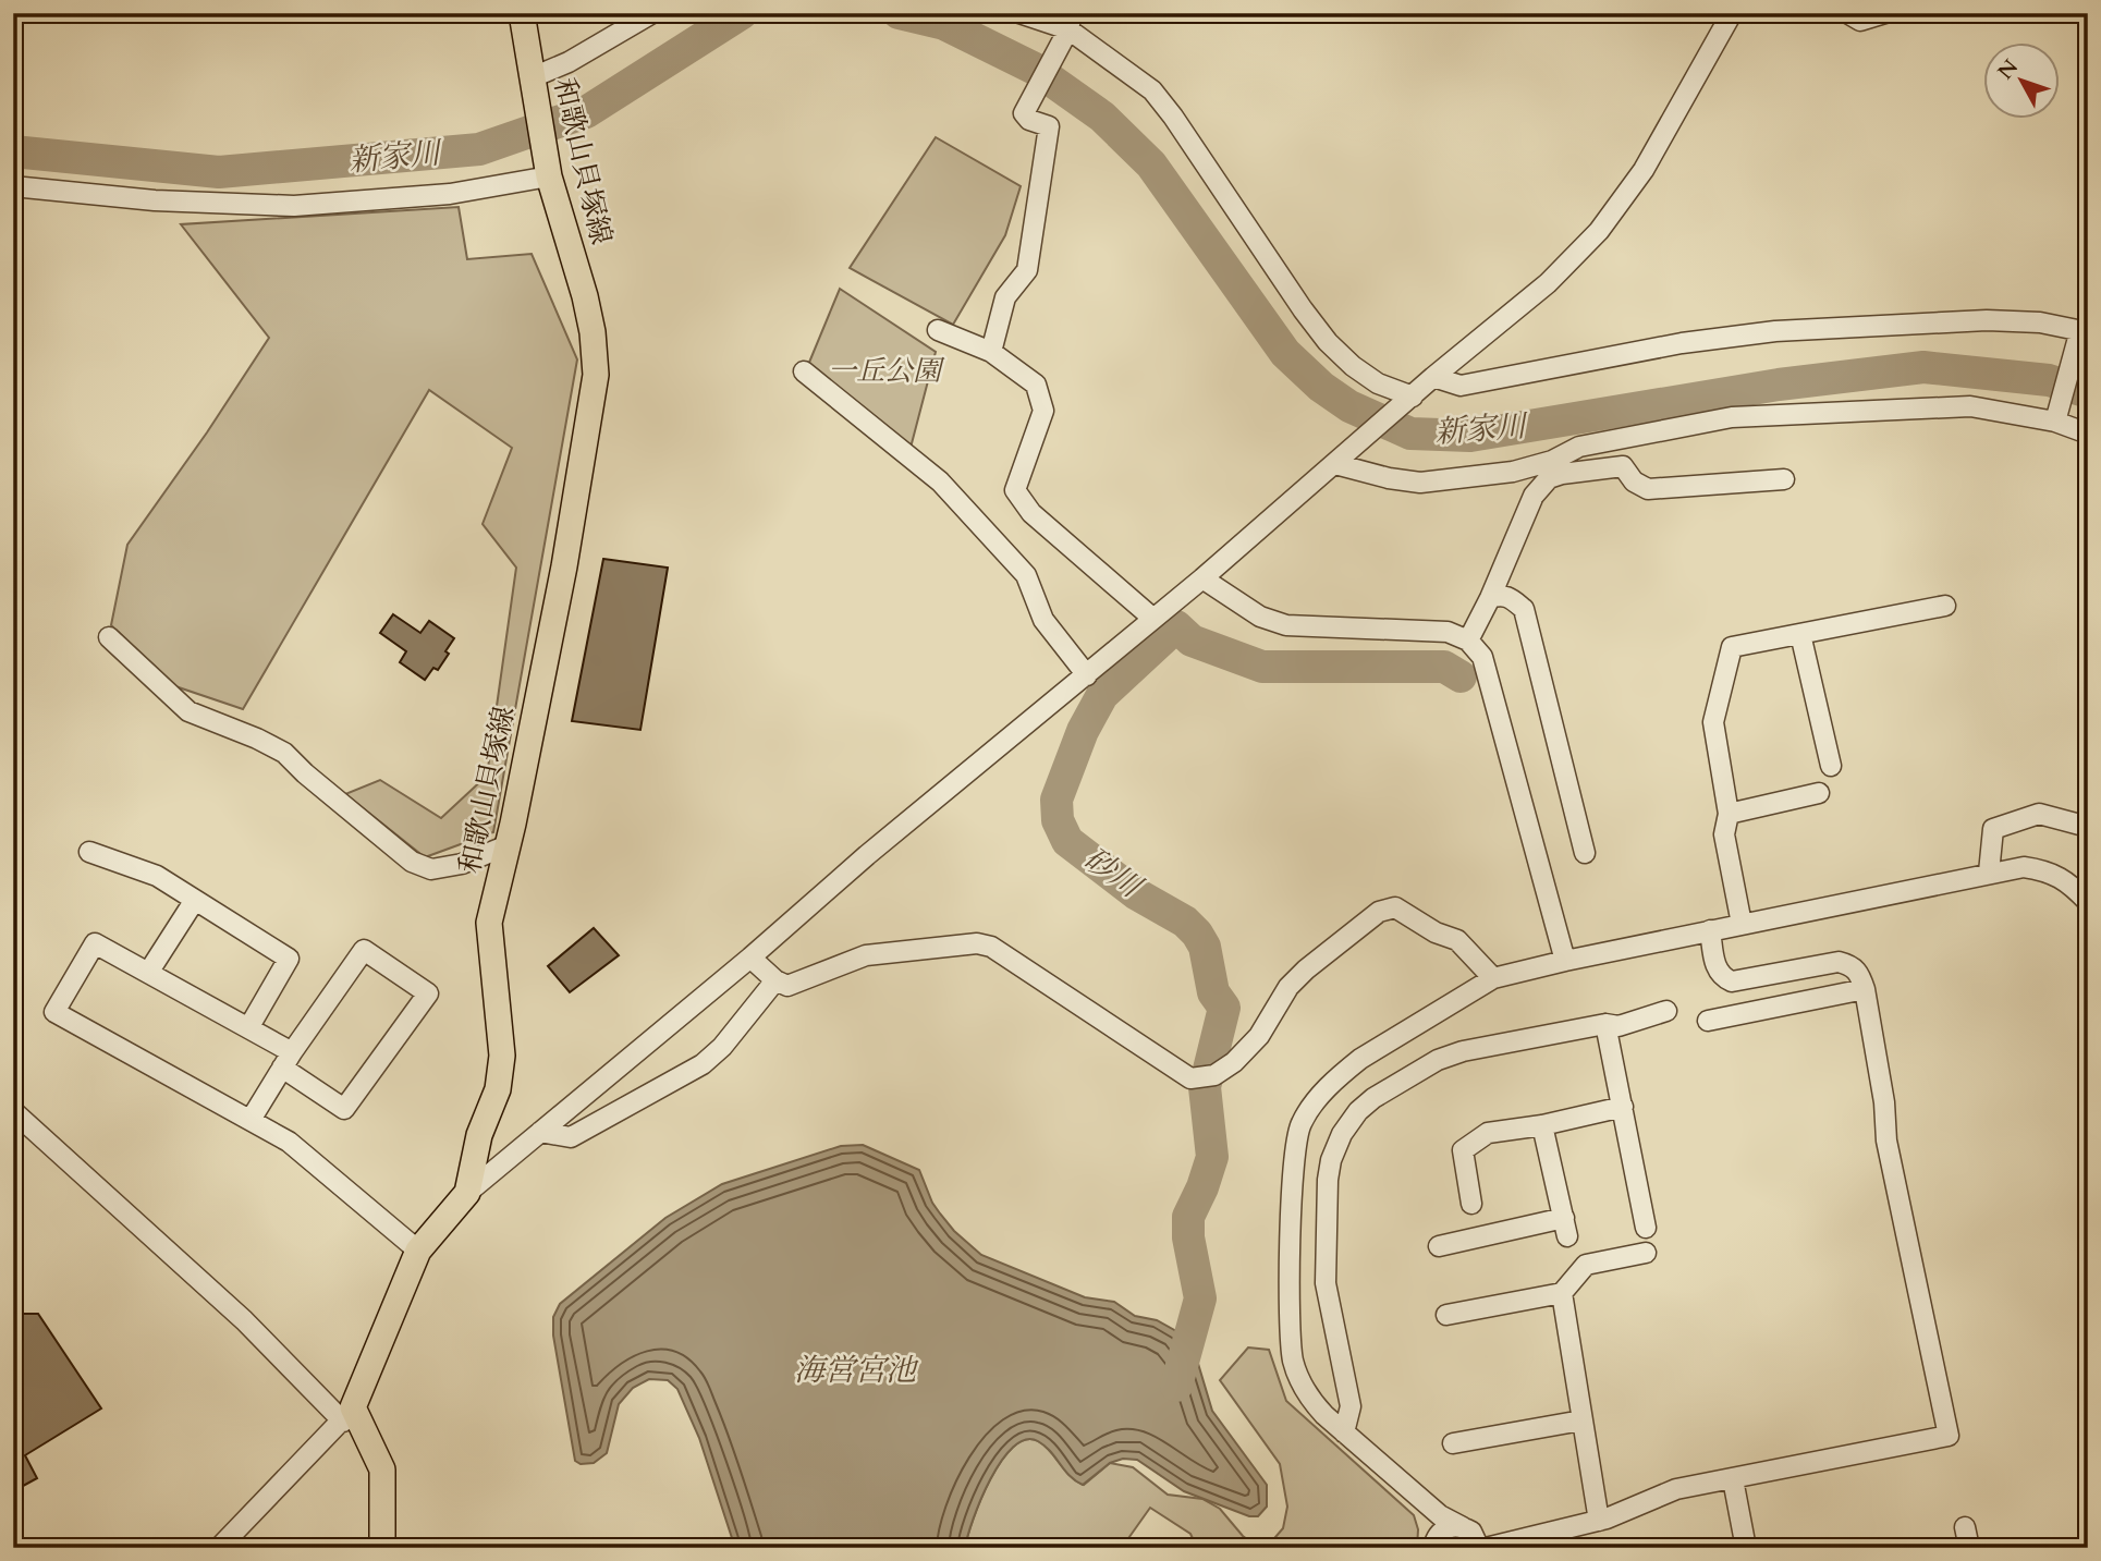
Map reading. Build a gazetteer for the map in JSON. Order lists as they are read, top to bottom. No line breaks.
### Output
{"streets":{"main road":["和歌山貝塚線"]},"water":["新家川","砂川","海営宮池"],"parks":["一丘公園"],"north":"top left"}
